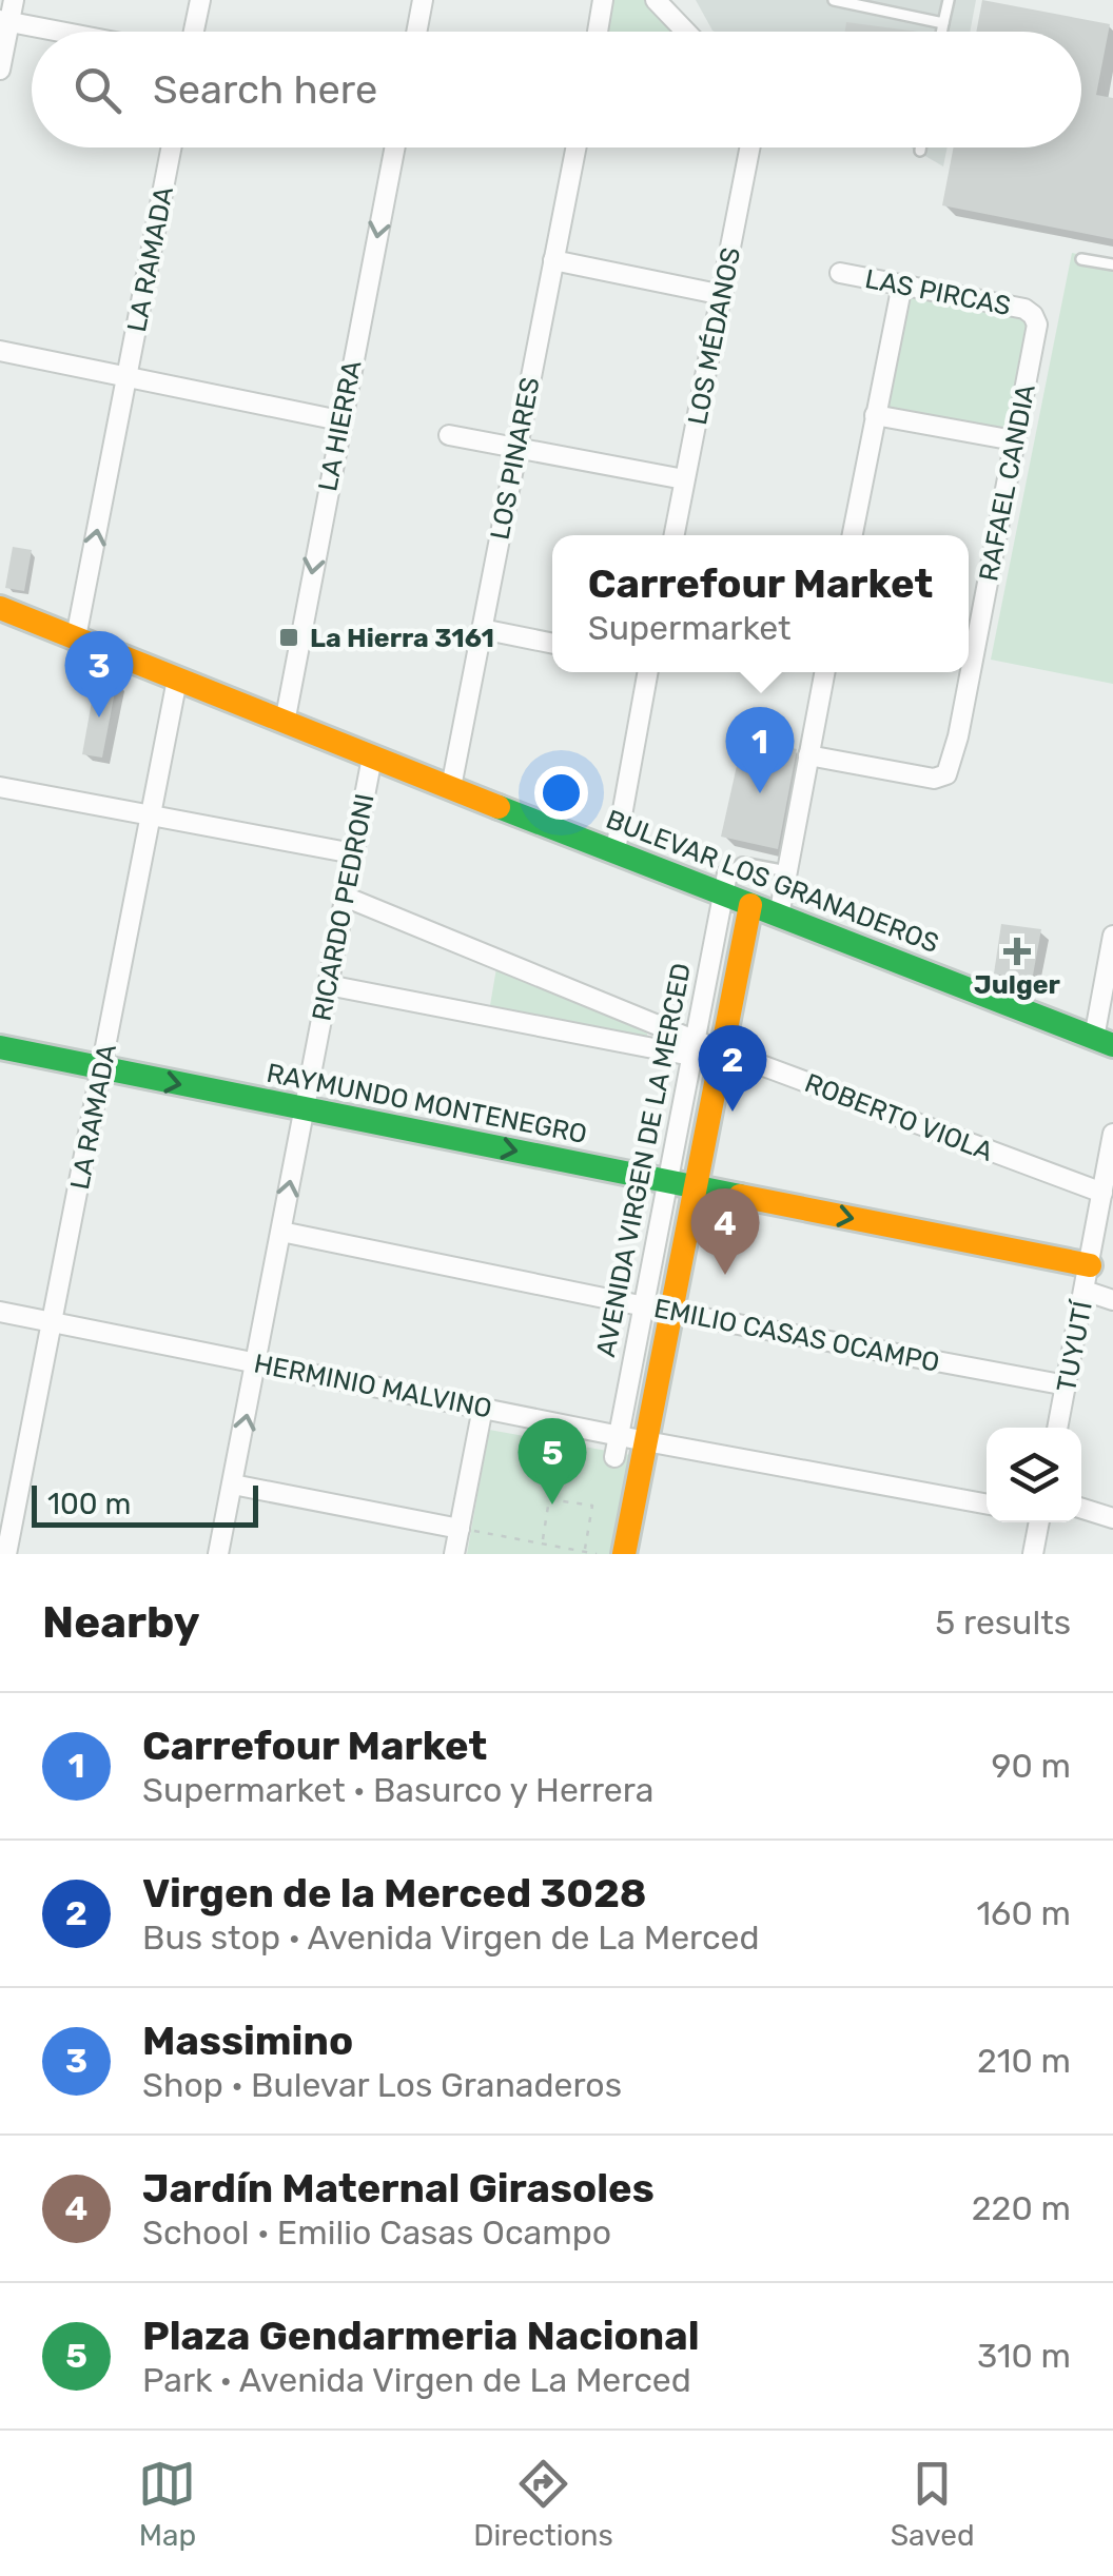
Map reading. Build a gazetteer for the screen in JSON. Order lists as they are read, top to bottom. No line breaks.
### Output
{"streets":{"main road":["BULEVAR LOS GRANADEROS","RAYMUNDO MONTENEGRO","AVENIDA VIRGEN DE LA MERCED"],"street":["LA RAMADA","LAS PIRCAS","LOS MÉDANOS","LA HIERRA","LOS PINARES","RAFAEL CANDIA","RICARDO PEDRONI","ROBERTO VIOLA","EMILIO CASAS OCAMPO","TUYUTÍ","HERMINIO MALVINO"]},"crossings":[["LA RAMADA","BULEVAR LOS GRANADEROS"],["LA RAMADA","RAYMUNDO MONTENEGRO"],["LA RAMADA","HERMINIO MALVINO"],["LAS PIRCAS","RAFAEL CANDIA"],["LA HIERRA","BULEVAR LOS GRANADEROS"],["LOS PINARES","BULEVAR LOS GRANADEROS"],["BULEVAR LOS GRANADEROS","RICARDO PEDRONI"],["BULEVAR LOS GRANADEROS","AVENIDA VIRGEN DE LA MERCED"],["RICARDO PEDRONI","RAYMUNDO MONTENEGRO"],["RICARDO PEDRONI","EMILIO CASAS OCAMPO"],["RICARDO PEDRONI","HERMINIO MALVINO"],["RAYMUNDO MONTENEGRO","AVENIDA VIRGEN DE LA MERCED"],["RAYMUNDO MONTENEGRO","TUYUTÍ"],["ROBERTO VIOLA","AVENIDA VIRGEN DE LA MERCED"],["ROBERTO VIOLA","TUYUTÍ"],["AVENIDA VIRGEN DE LA MERCED","EMILIO CASAS OCAMPO"],["AVENIDA VIRGEN DE LA MERCED","HERMINIO MALVINO"],["EMILIO CASAS OCAMPO","TUYUTÍ"]],"one_way":["LA HIERRA","RAYMUNDO MONTENEGRO"],"places":{"transit":["La Hierra 3161"],"health":["Julger"]},"scale_bar":"100 m","page":{"search":"Search here","popup":["Carrefour Market","Supermarket"],"pins":["3","1","2","4","5"],"scale":"100 m","heading":["Nearby","5 results"],"list":[{"mark":"1","name":"Carrefour Market","note":"Supermarket · Basurco y Herrera","value":"90 m"},{"mark":"2","name":"Virgen de la Merced 3028","note":"Bus stop · Avenida Virgen de La Merced","value":"160 m"},{"mark":"3","name":"Massimino","note":"Shop · Bulevar Los Granaderos","value":"210 m"},{"mark":"4","name":"Jardín Maternal Girasoles","note":"School · Emilio Casas Ocampo","value":"220 m"},{"mark":"5","name":"Plaza Gendarmeria Nacional","note":"Park · Avenida Virgen de La Merced","value":"310 m"}],"nav":["Map","Directions","Saved"]}}
